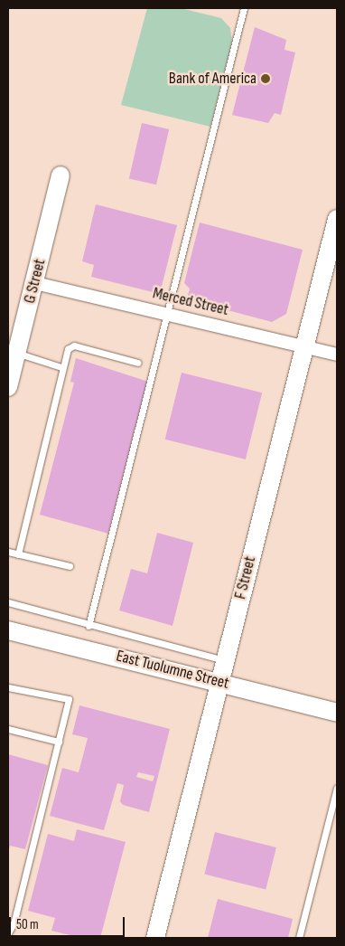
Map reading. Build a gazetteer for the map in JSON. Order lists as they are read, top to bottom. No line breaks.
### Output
{"streets":{"street":["G Street","Merced Street","F Street","East Tuolumne Street"]},"crossings":[["G Street","Merced Street"],["Merced Street","F Street"],["F Street","East Tuolumne Street"]],"places":["Bank of America"],"scale_bar":"50 m"}
